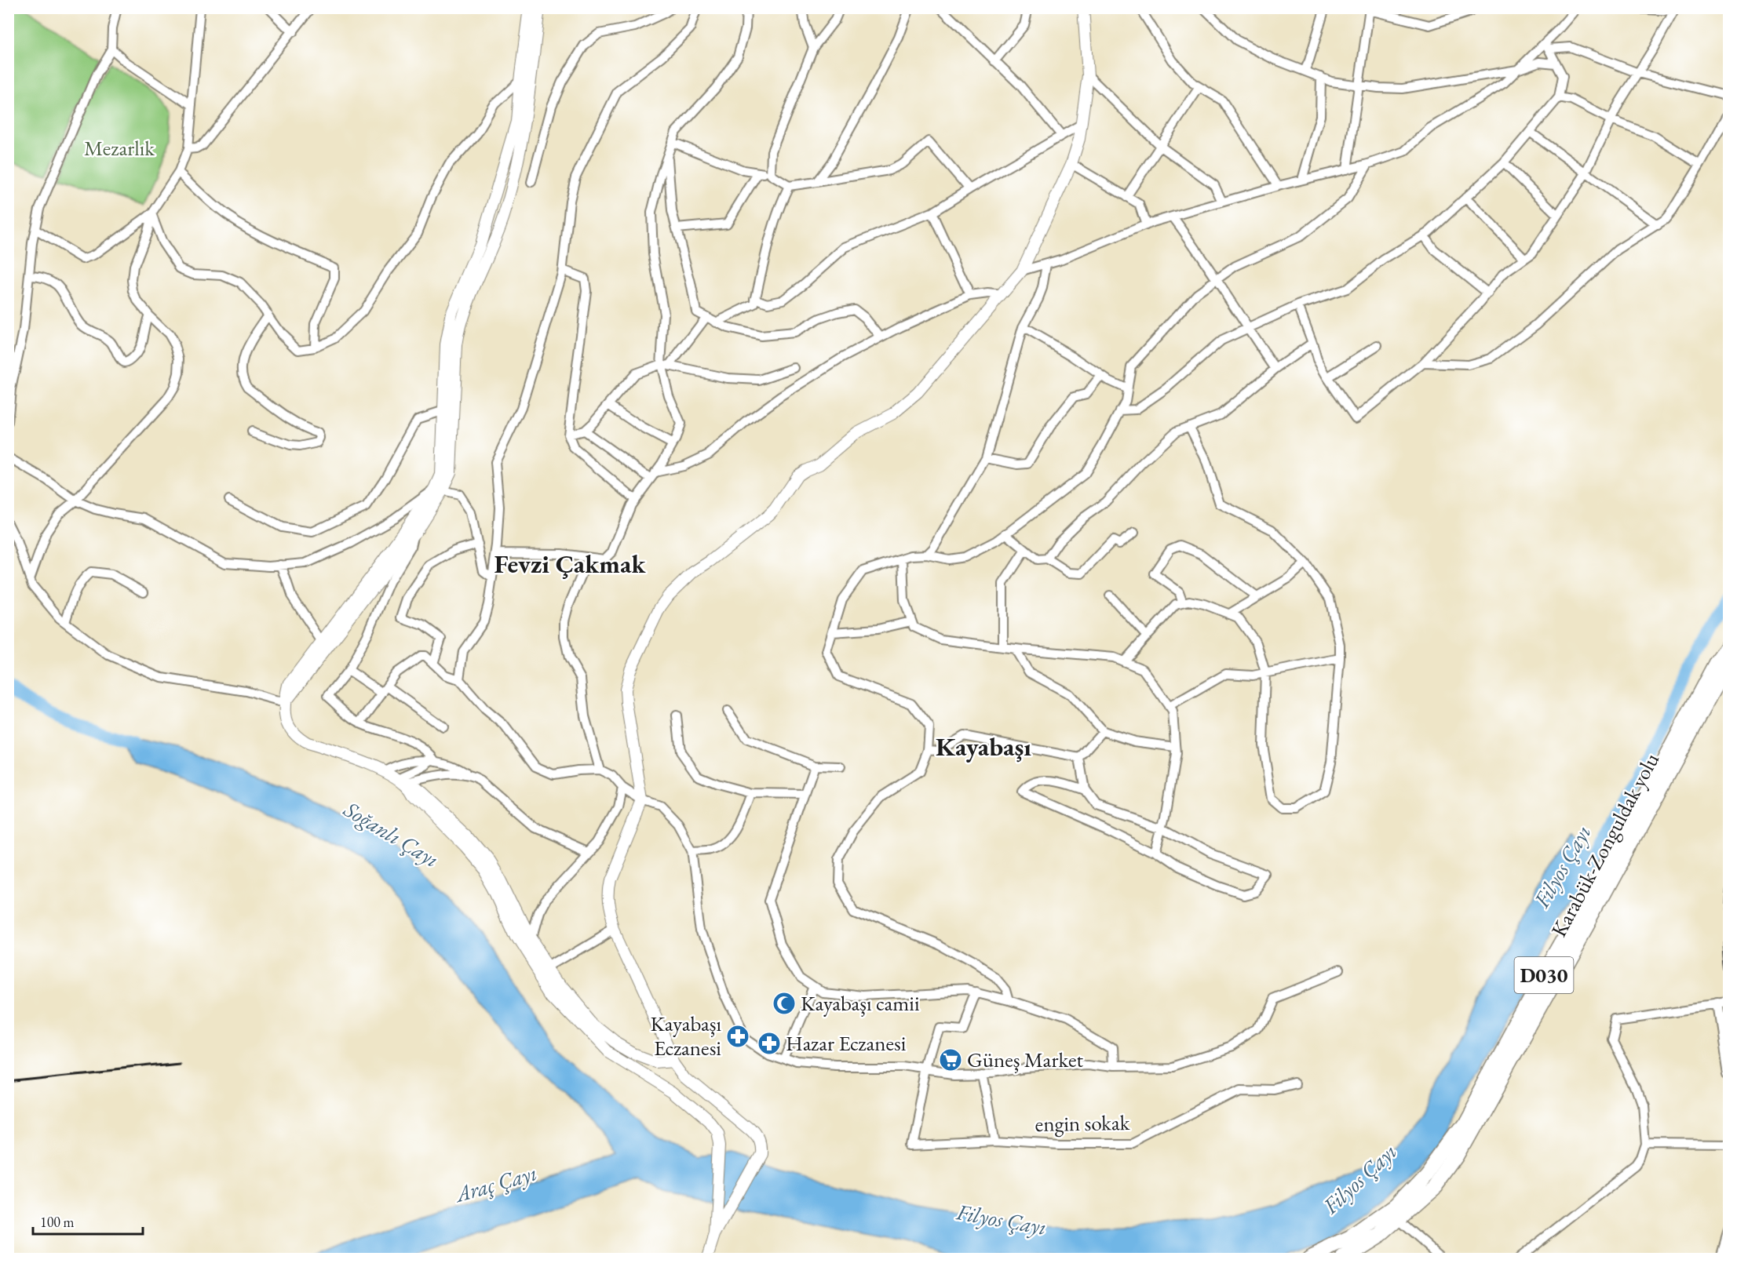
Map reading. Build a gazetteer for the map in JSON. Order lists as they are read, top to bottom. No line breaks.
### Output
{"streets":{"highway":["Karabük-Zonguldak yolu","D030"],"street":["engin sokak"]},"districts":["Fevzi Çakmak","Kayabaşı"],"water":["Soğanlı Çayı","Filyos Çayı","Araç Çayı"],"parks":["Mezarlık"],"places":{"mosque":["Kayabaşı camii"],"pharmacy":["Kayabaşı Eczanesi","Hazar Eczanesi"],"supermarket":["Güneş Market"]},"scale_bar":"100 m"}
